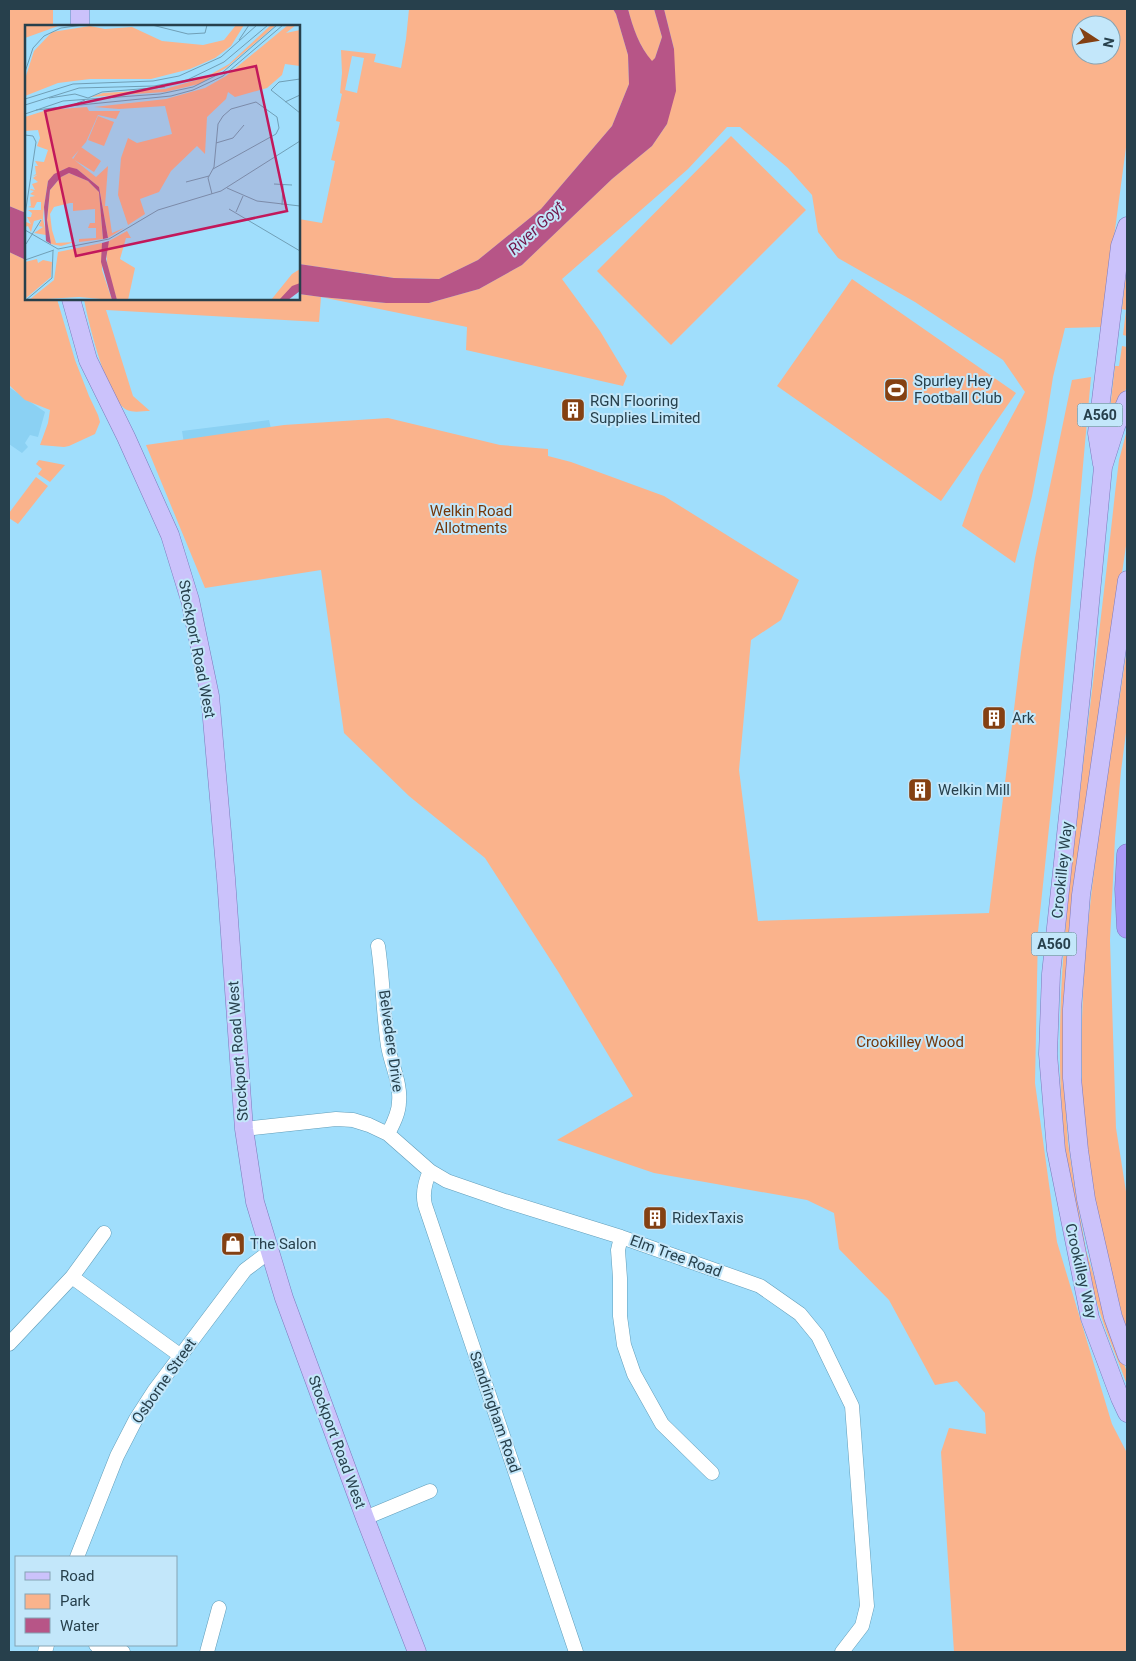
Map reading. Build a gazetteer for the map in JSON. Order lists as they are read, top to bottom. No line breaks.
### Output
{"streets":{"main road":["A560","Stockport Road West","Crookilley Way"],"street":["Belvedere Drive","Elm Tree Road","Osborne Street","Sandringham Road"]},"crossings":[["Stockport Road West","Elm Tree Road"],["Stockport Road West","Osborne Street"],["Belvedere Drive","Elm Tree Road"],["Elm Tree Road","Sandringham Road"]],"water":["River Goyt"],"parks":["Welkin Road Allotments","Crookilley Wood"],"places":{"sports":["Spurley Hey Football Club"],"building":["RGN Flooring Supplies Limited","Ark","Welkin Mill","RidexTaxis"],"shop":["The Salon"]},"legend":["Road","Park","Water"],"north":"right"}
